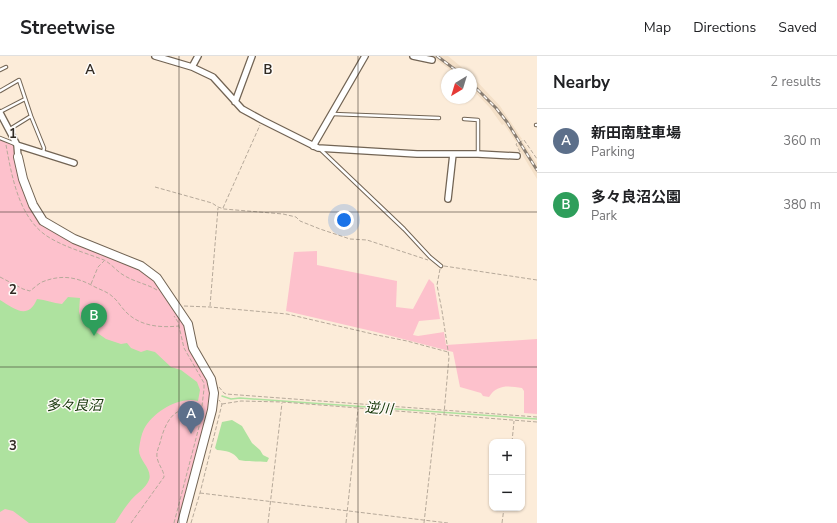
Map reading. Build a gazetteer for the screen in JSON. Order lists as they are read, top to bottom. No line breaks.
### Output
{"water":["多々良沼","逆川"],"north":"bottom left","page":{"header":"Streetwise","nav":["Map","Directions","Saved"],"heading":["Nearby","2 results"],"list":[{"mark":"A","name":"新田南駐車場","note":"Parking","value":"360 m"},{"mark":"B","name":"多々良沼公園","note":"Park","value":"380 m"}],"pins":["B","A"],"map_buttons":["+","−"]},"grid":{"columns":["A","B"],"rows":["1","2","3"]}}
